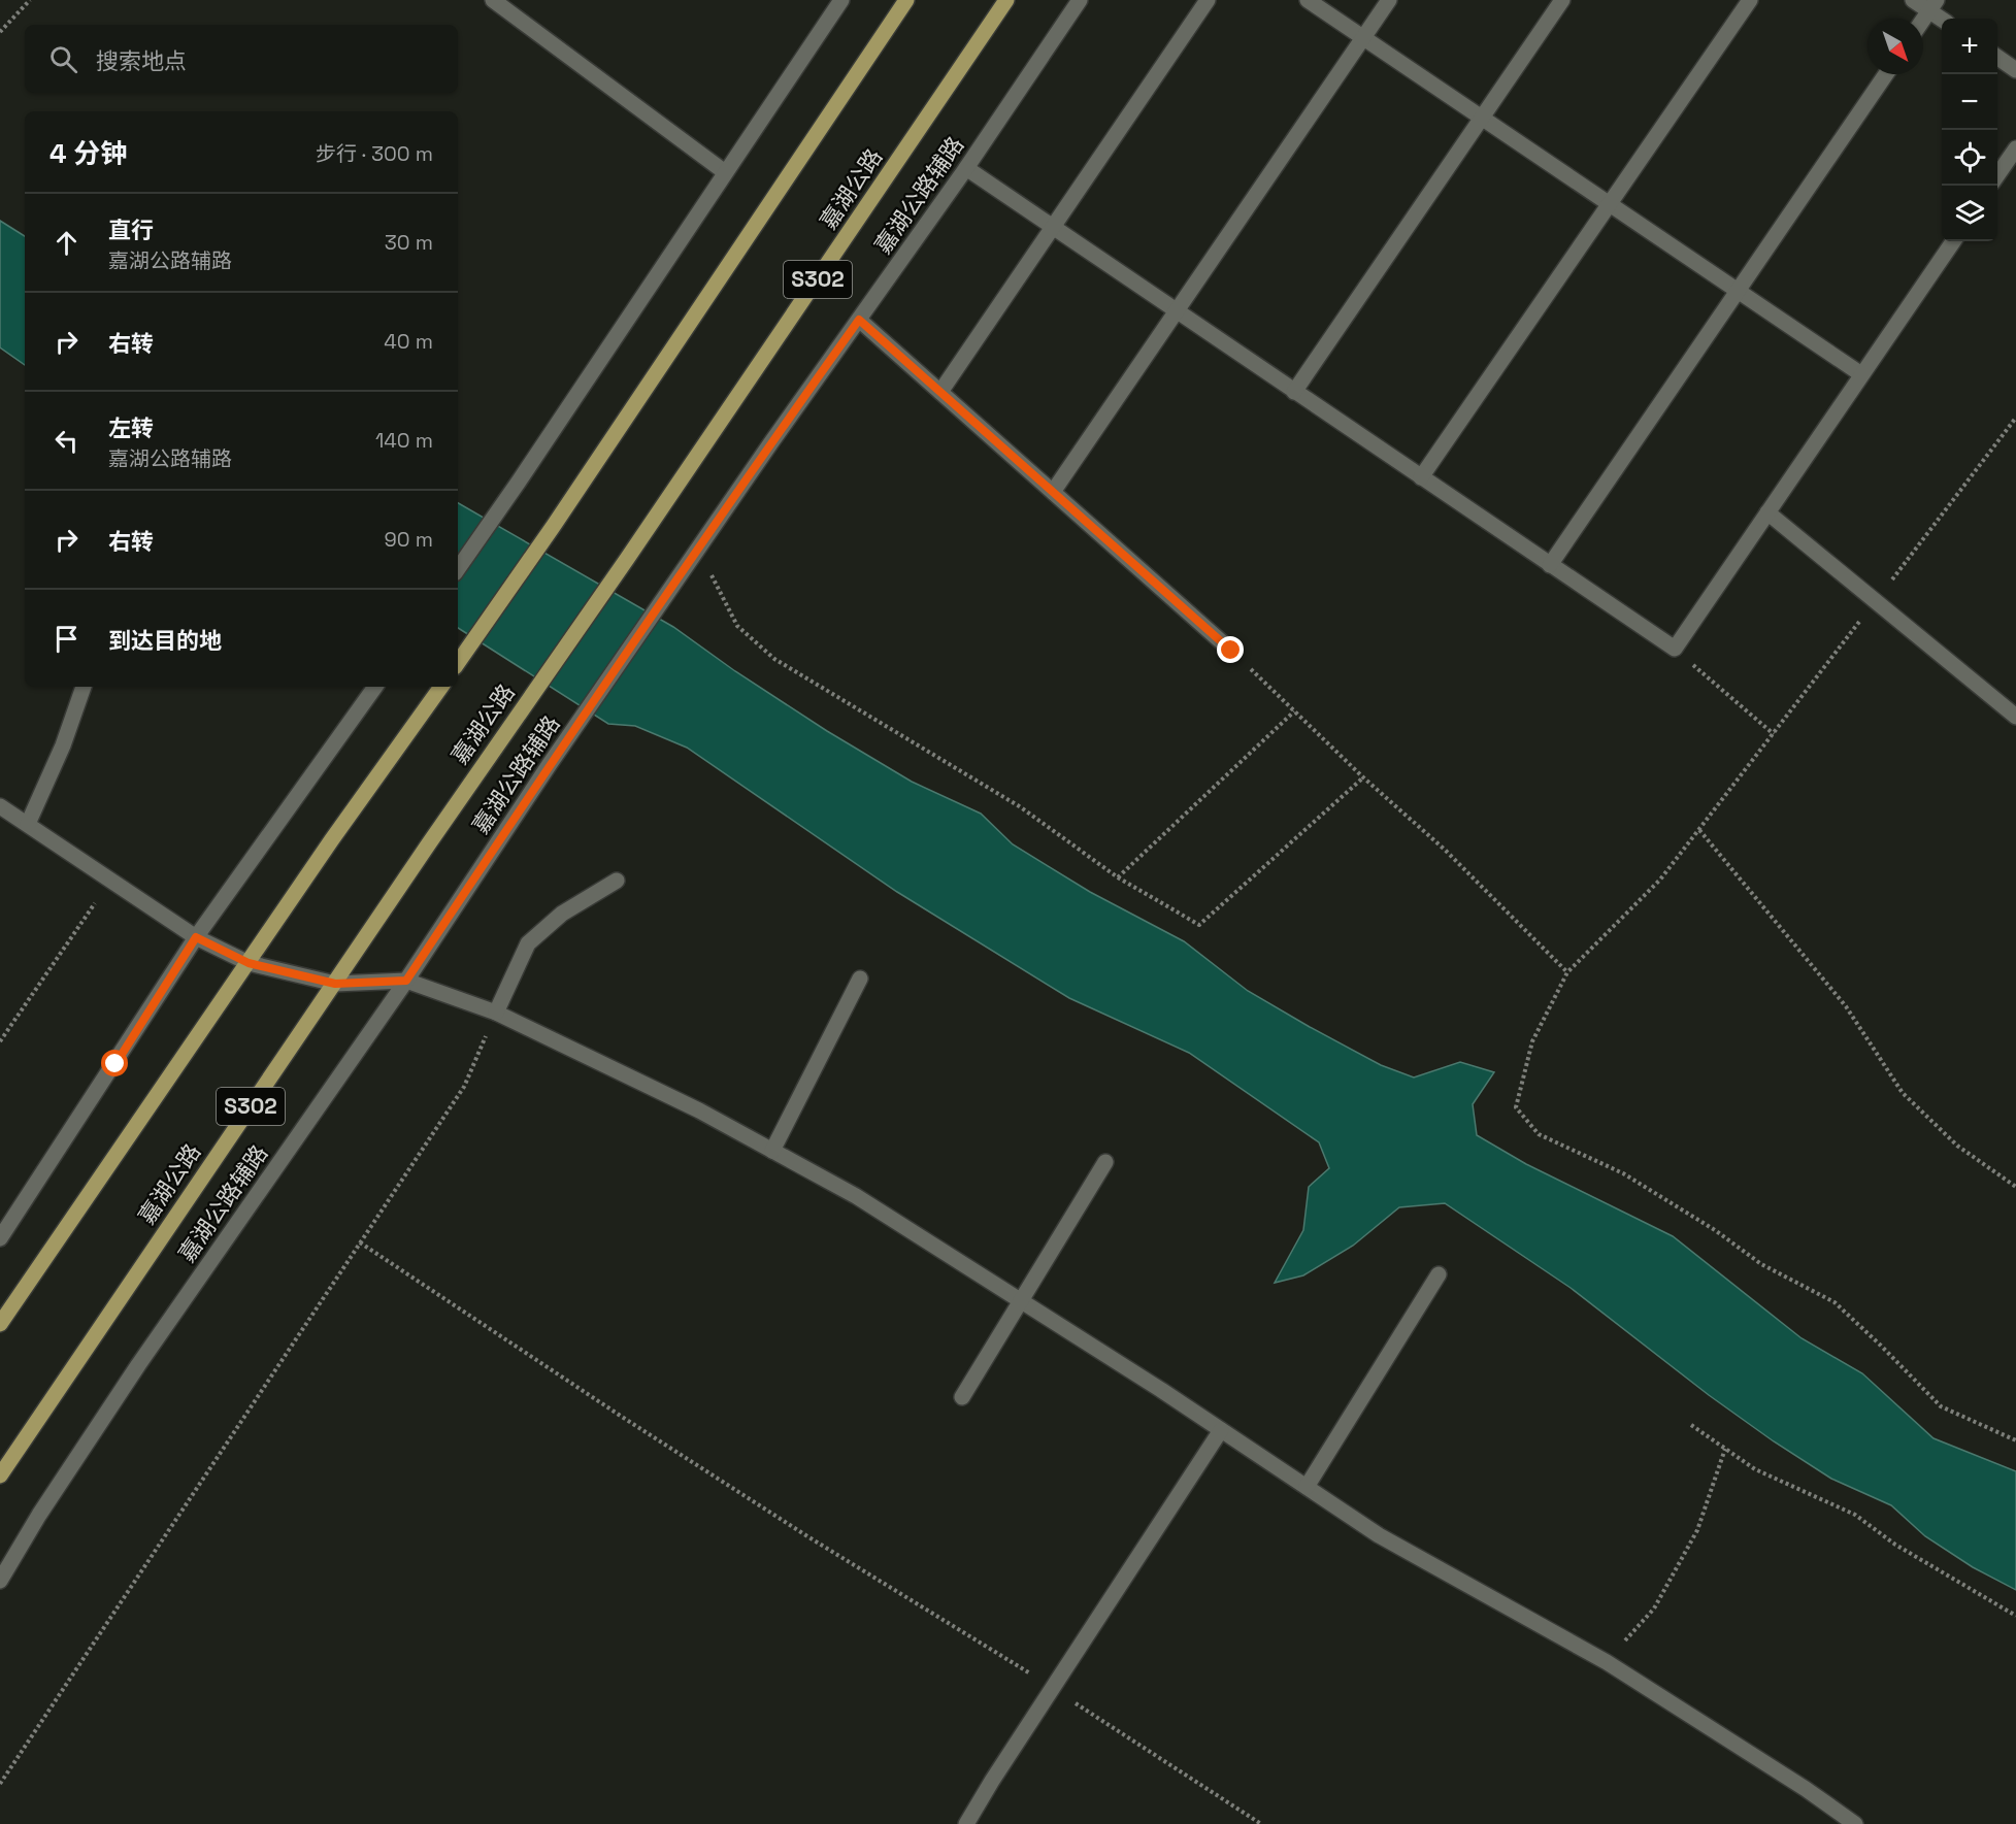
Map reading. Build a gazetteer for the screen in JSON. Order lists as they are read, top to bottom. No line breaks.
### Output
{"streets":{"main road":["嘉湖公路","S302"],"street":["嘉湖公路辅路"]},"north":"bottom right","page":{"map_buttons":["+","−"],"search":"搜索地点","heading":["4 分钟","步行 · 300 m"],"list":[["直行","嘉湖公路辅路","30 m"],["右转","40 m"],["左转","嘉湖公路辅路","140 m"],["右转","90 m"],"到达目的地"]}}
